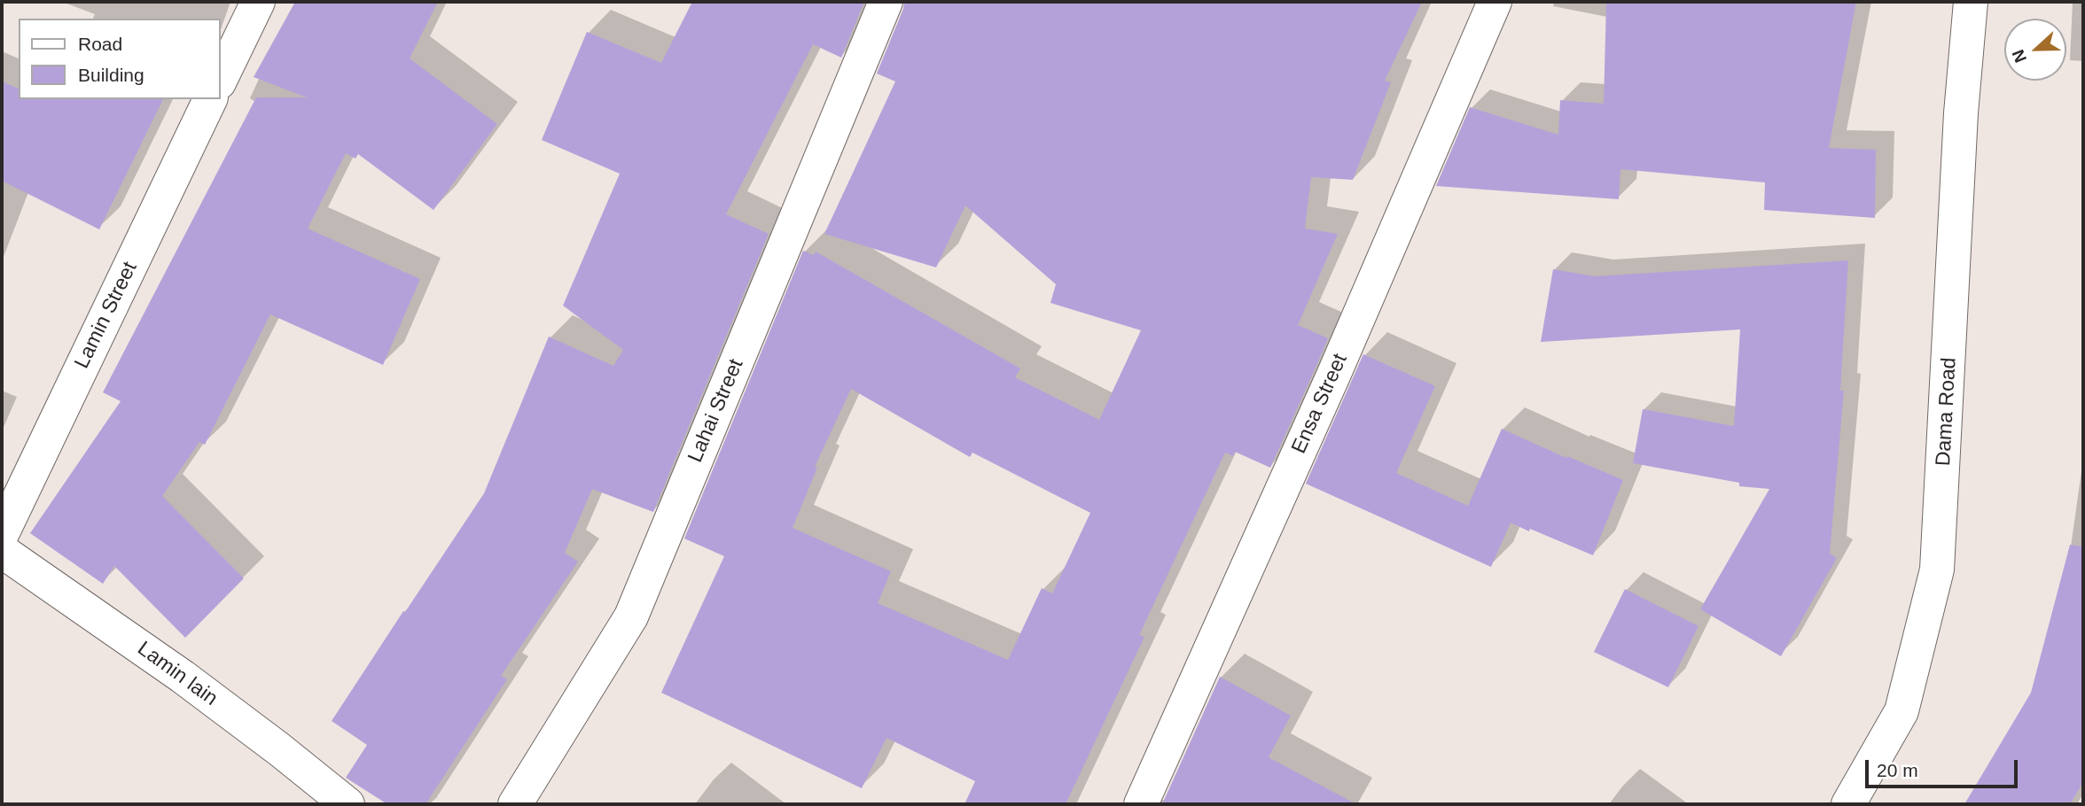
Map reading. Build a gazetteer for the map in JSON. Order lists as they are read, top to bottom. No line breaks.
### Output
{"streets":{"main road":["Lamin Street","Ensa Street","Lahai Street","Dama Road","Lamin lain"]},"legend":["Road","Building"],"scale_bar":"20 m","north":"left"}
